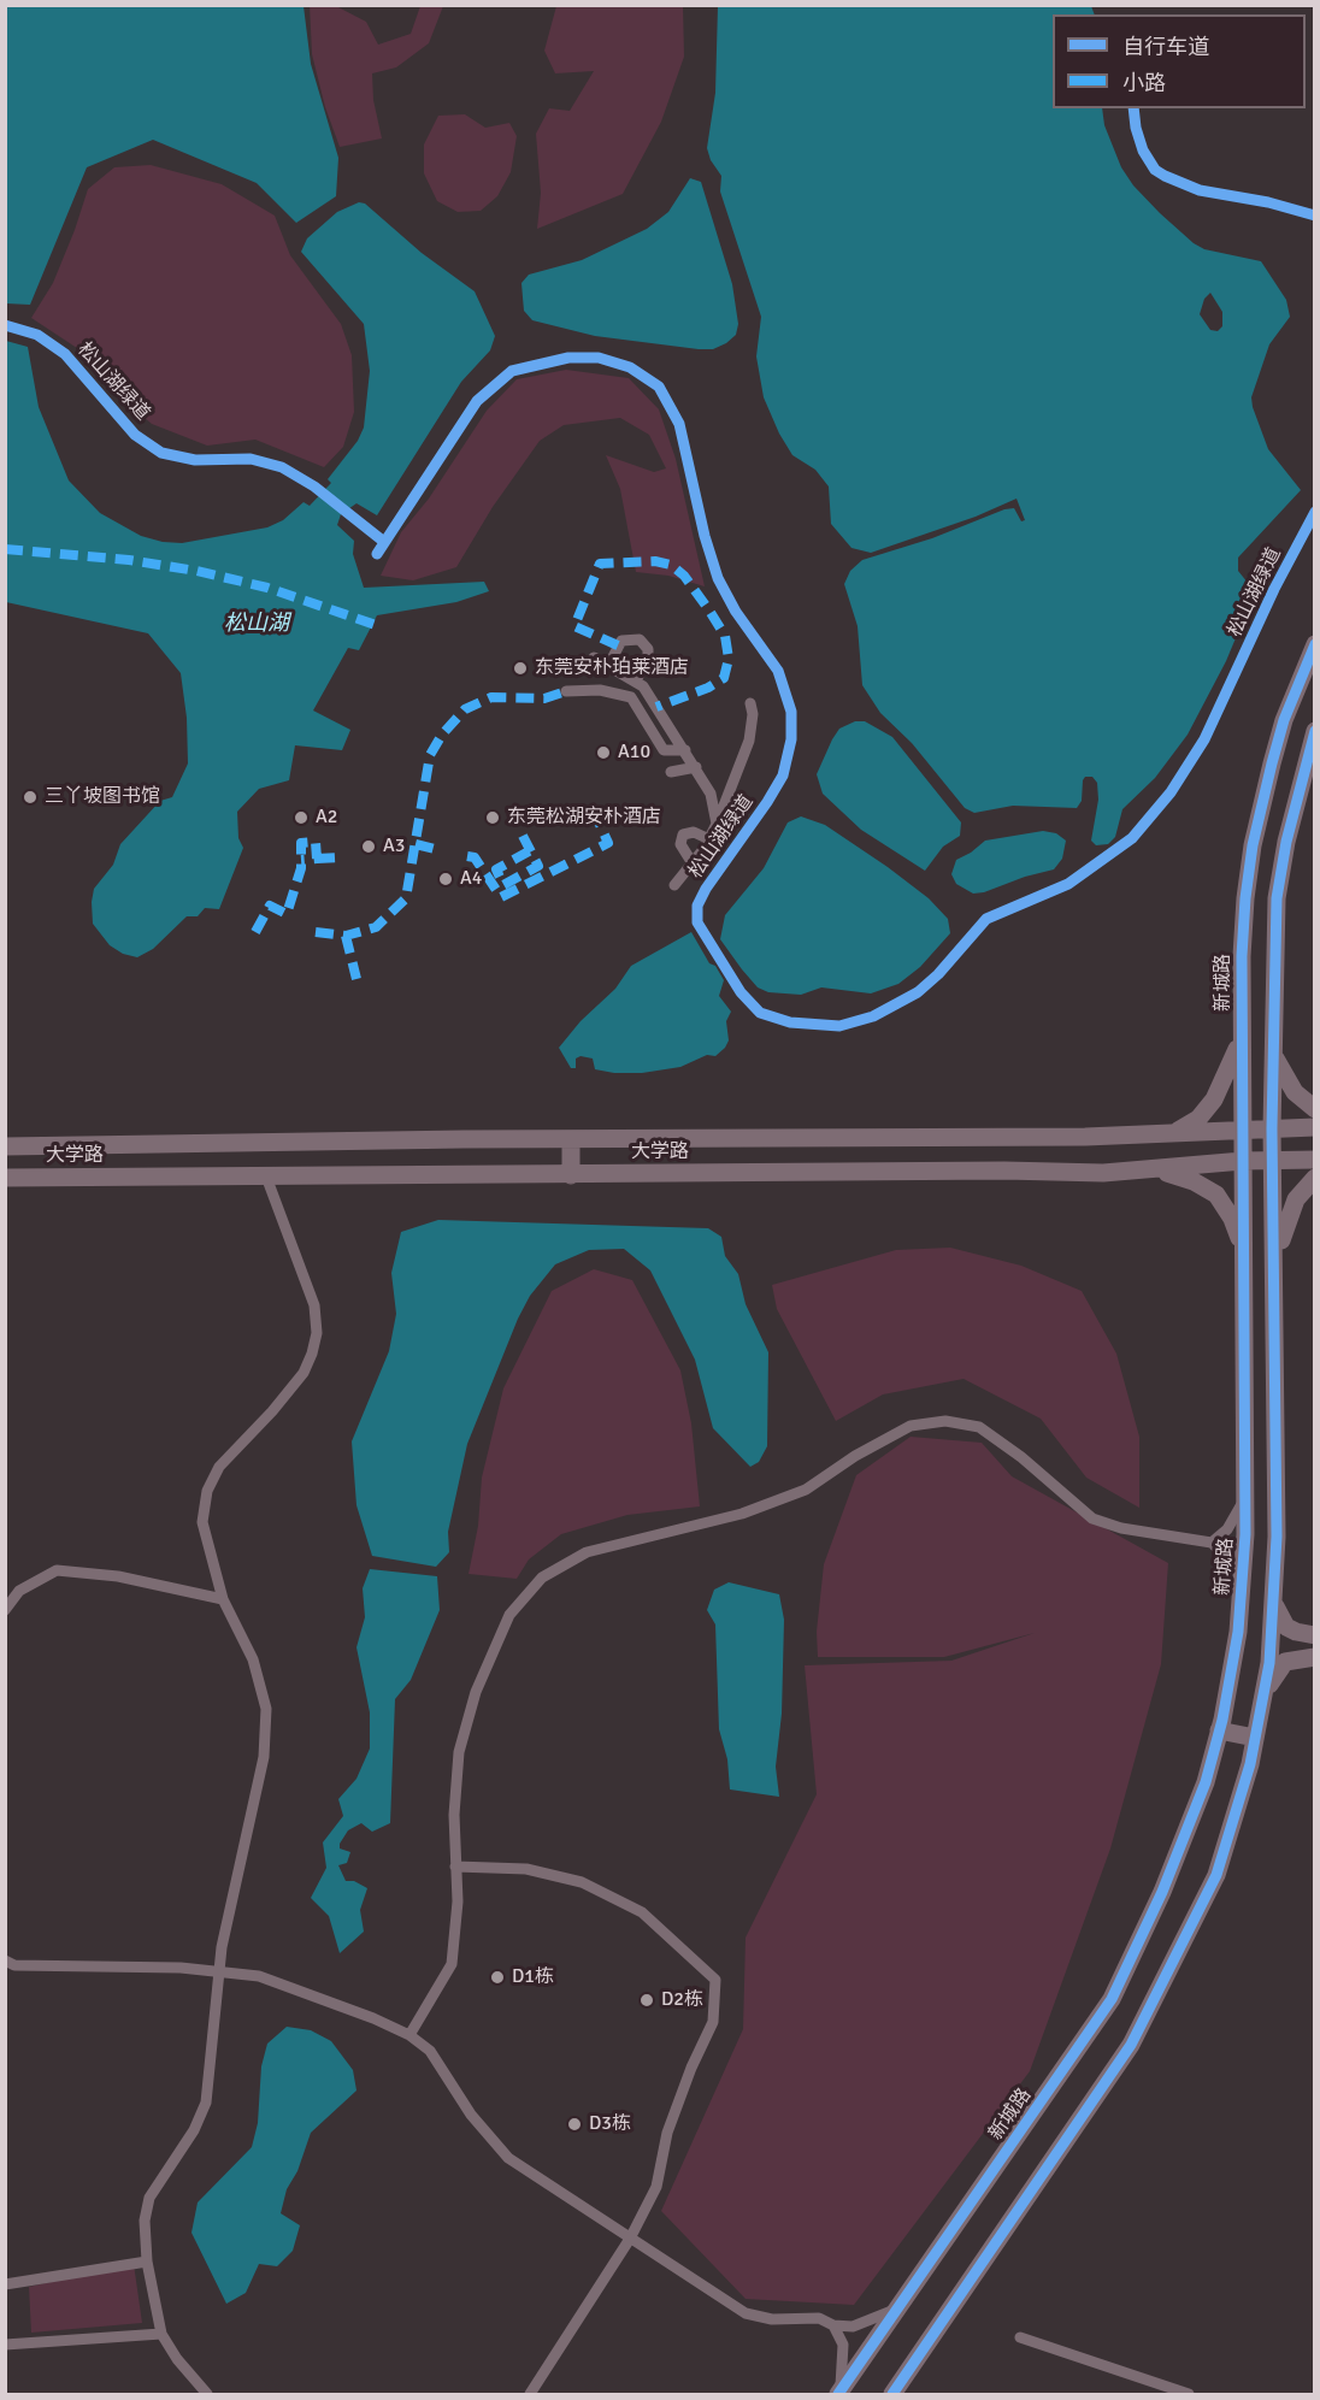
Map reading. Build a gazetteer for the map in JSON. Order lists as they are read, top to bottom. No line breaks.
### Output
{"streets":{"main road":["新城路","大学路"],"cycle path":["松山湖绿道"]},"crossings":[["新城路","大学路"]],"water":["松山湖"],"places":["东莞安朴珀莱酒店","A10","三丫坡图书馆","A2","东莞松湖安朴酒店","A3","A4","D1栋","D2栋","D3栋"],"legend":["自行车道","小路"]}
